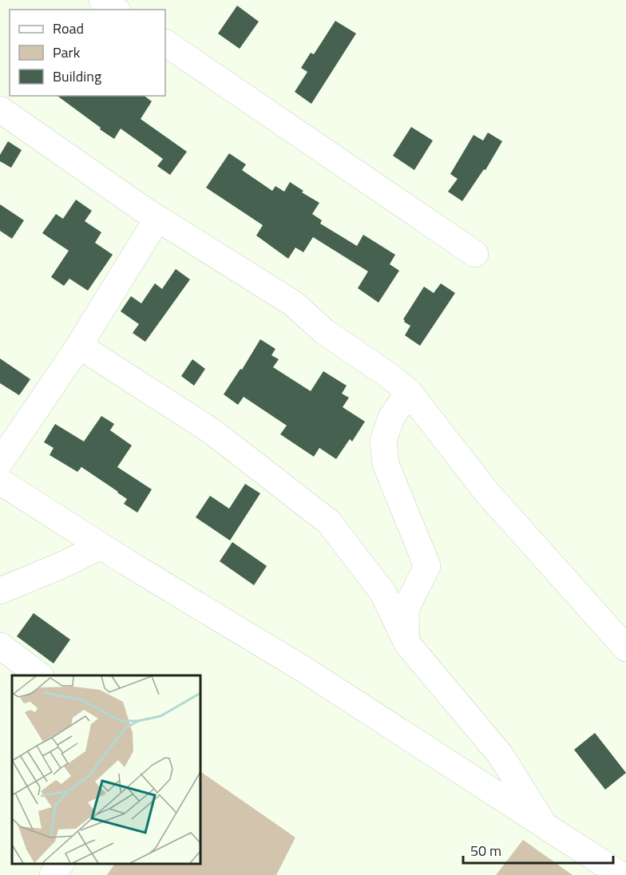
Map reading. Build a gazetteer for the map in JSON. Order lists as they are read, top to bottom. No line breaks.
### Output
{"legend":["Road","Park","Building"],"scale_bar":"50 m"}
